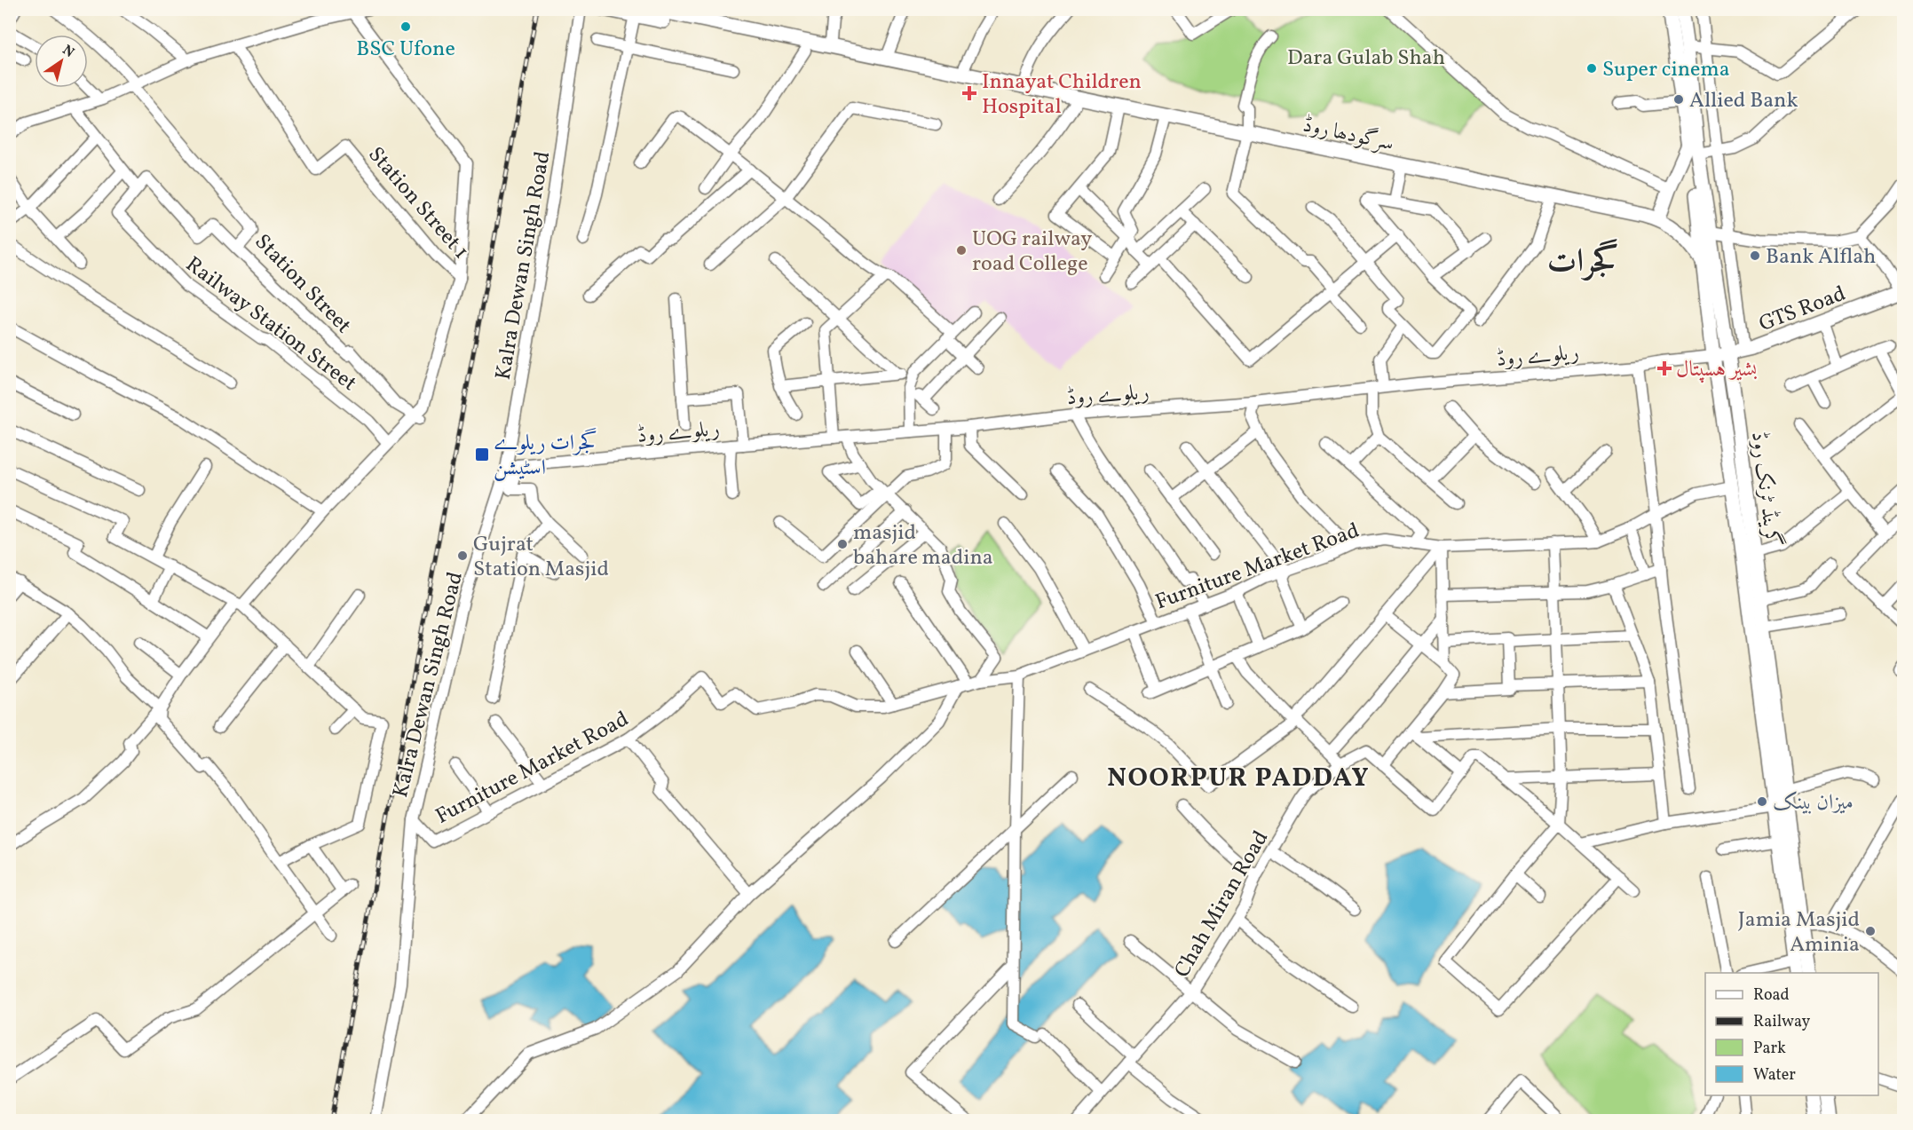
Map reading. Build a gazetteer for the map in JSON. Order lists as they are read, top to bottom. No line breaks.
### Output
{"streets":{"main road":["سرگودھا روڈ","GTS Road","گرینڈ ٹرنک روڈ"],"street":["Station Street 1","Kalra Dewan Singh Road","Station Street","Railway Station Street","ریلوے روڈ","Furniture Market Road","Chah Miran Road"]},"crossings":[["سرگودھا روڈ","گرینڈ ٹرنک روڈ"],["Kalra Dewan Singh Road","ریلوے روڈ"],["Kalra Dewan Singh Road","Furniture Market Road"],["GTS Road","ریلوے روڈ"],["GTS Road","گرینڈ ٹرنک روڈ"],["ریلوے روڈ","گرینڈ ٹرنک روڈ"],["گرینڈ ٹرنک روڈ","Furniture Market Road"]],"districts":["گجرات","NOORPUR PADDAY"],"parks":["Dara Gulab Shah"],"places":{"other":["BSC Ufone","Super cinema","Allied Bank","UOG railway road College","Bank Alflah","masjid bahare madina","Gujrat Station Masjid","میزان بینک","Jamia Masjid Aminia"],"health":["Innayat Children Hospital","بشیر ہسپتال"],"transit":["گجرات ریلوے اسٹیشن"]},"legend":["Road","Railway","Park","Water"],"north":"top right"}
